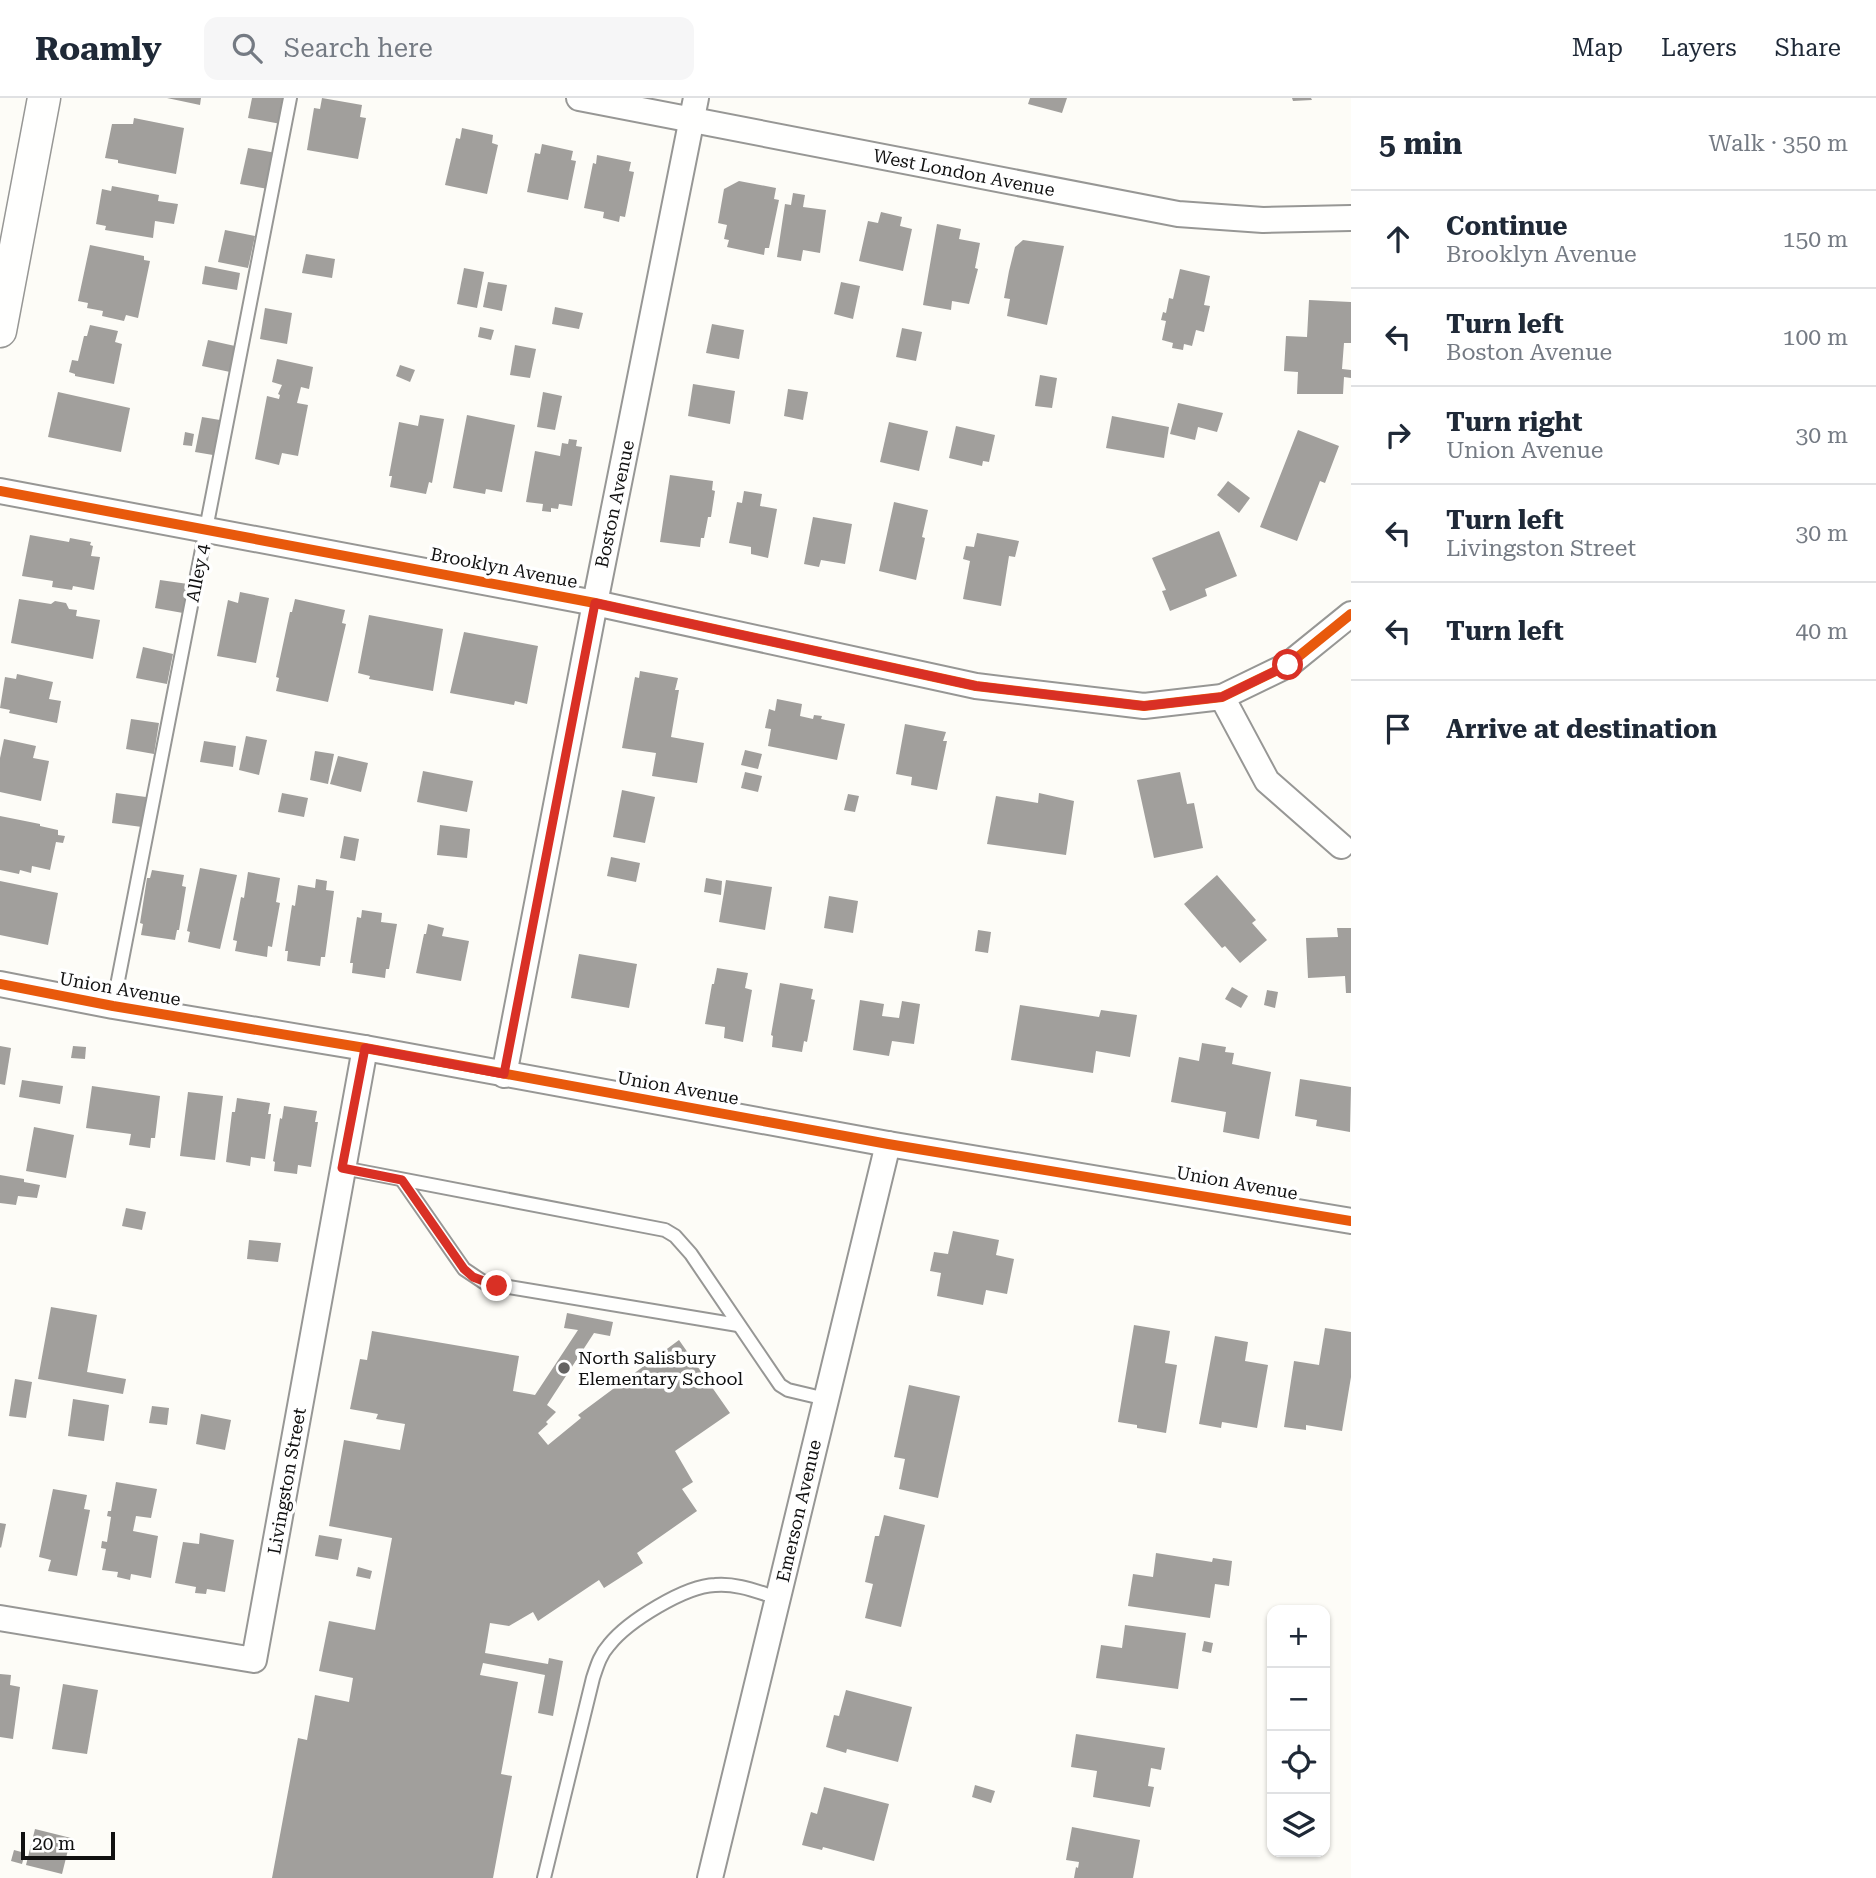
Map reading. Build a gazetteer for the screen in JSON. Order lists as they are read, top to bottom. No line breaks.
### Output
{"streets":{"street":["West London Avenue","Boston Avenue","Brooklyn Avenue","Union Avenue","Livingston Street","Emerson Avenue"],"lane":["Alley 4"]},"crossings":[["West London Avenue","Boston Avenue"],["Boston Avenue","Brooklyn Avenue"],["Boston Avenue","Union Avenue"],["Brooklyn Avenue","Alley 4"],["Alley 4","Union Avenue"],["Union Avenue","Livingston Street"],["Union Avenue","Emerson Avenue"]],"places":["North Salisbury Elementary School"],"scale_bar":"20 m","page":{"header":"Roamly","search":"Search here","nav":["Map","Layers","Share"],"heading":["5 min","Walk · 350 m"],"list":[["Continue","Brooklyn Avenue","150 m"],["Turn left","Boston Avenue","100 m"],["Turn right","Union Avenue","30 m"],["Turn left","Livingston Street","30 m"],["Turn left","40 m"],"Arrive at destination"],"map_buttons":["+","−"],"scale":"20 m"}}
